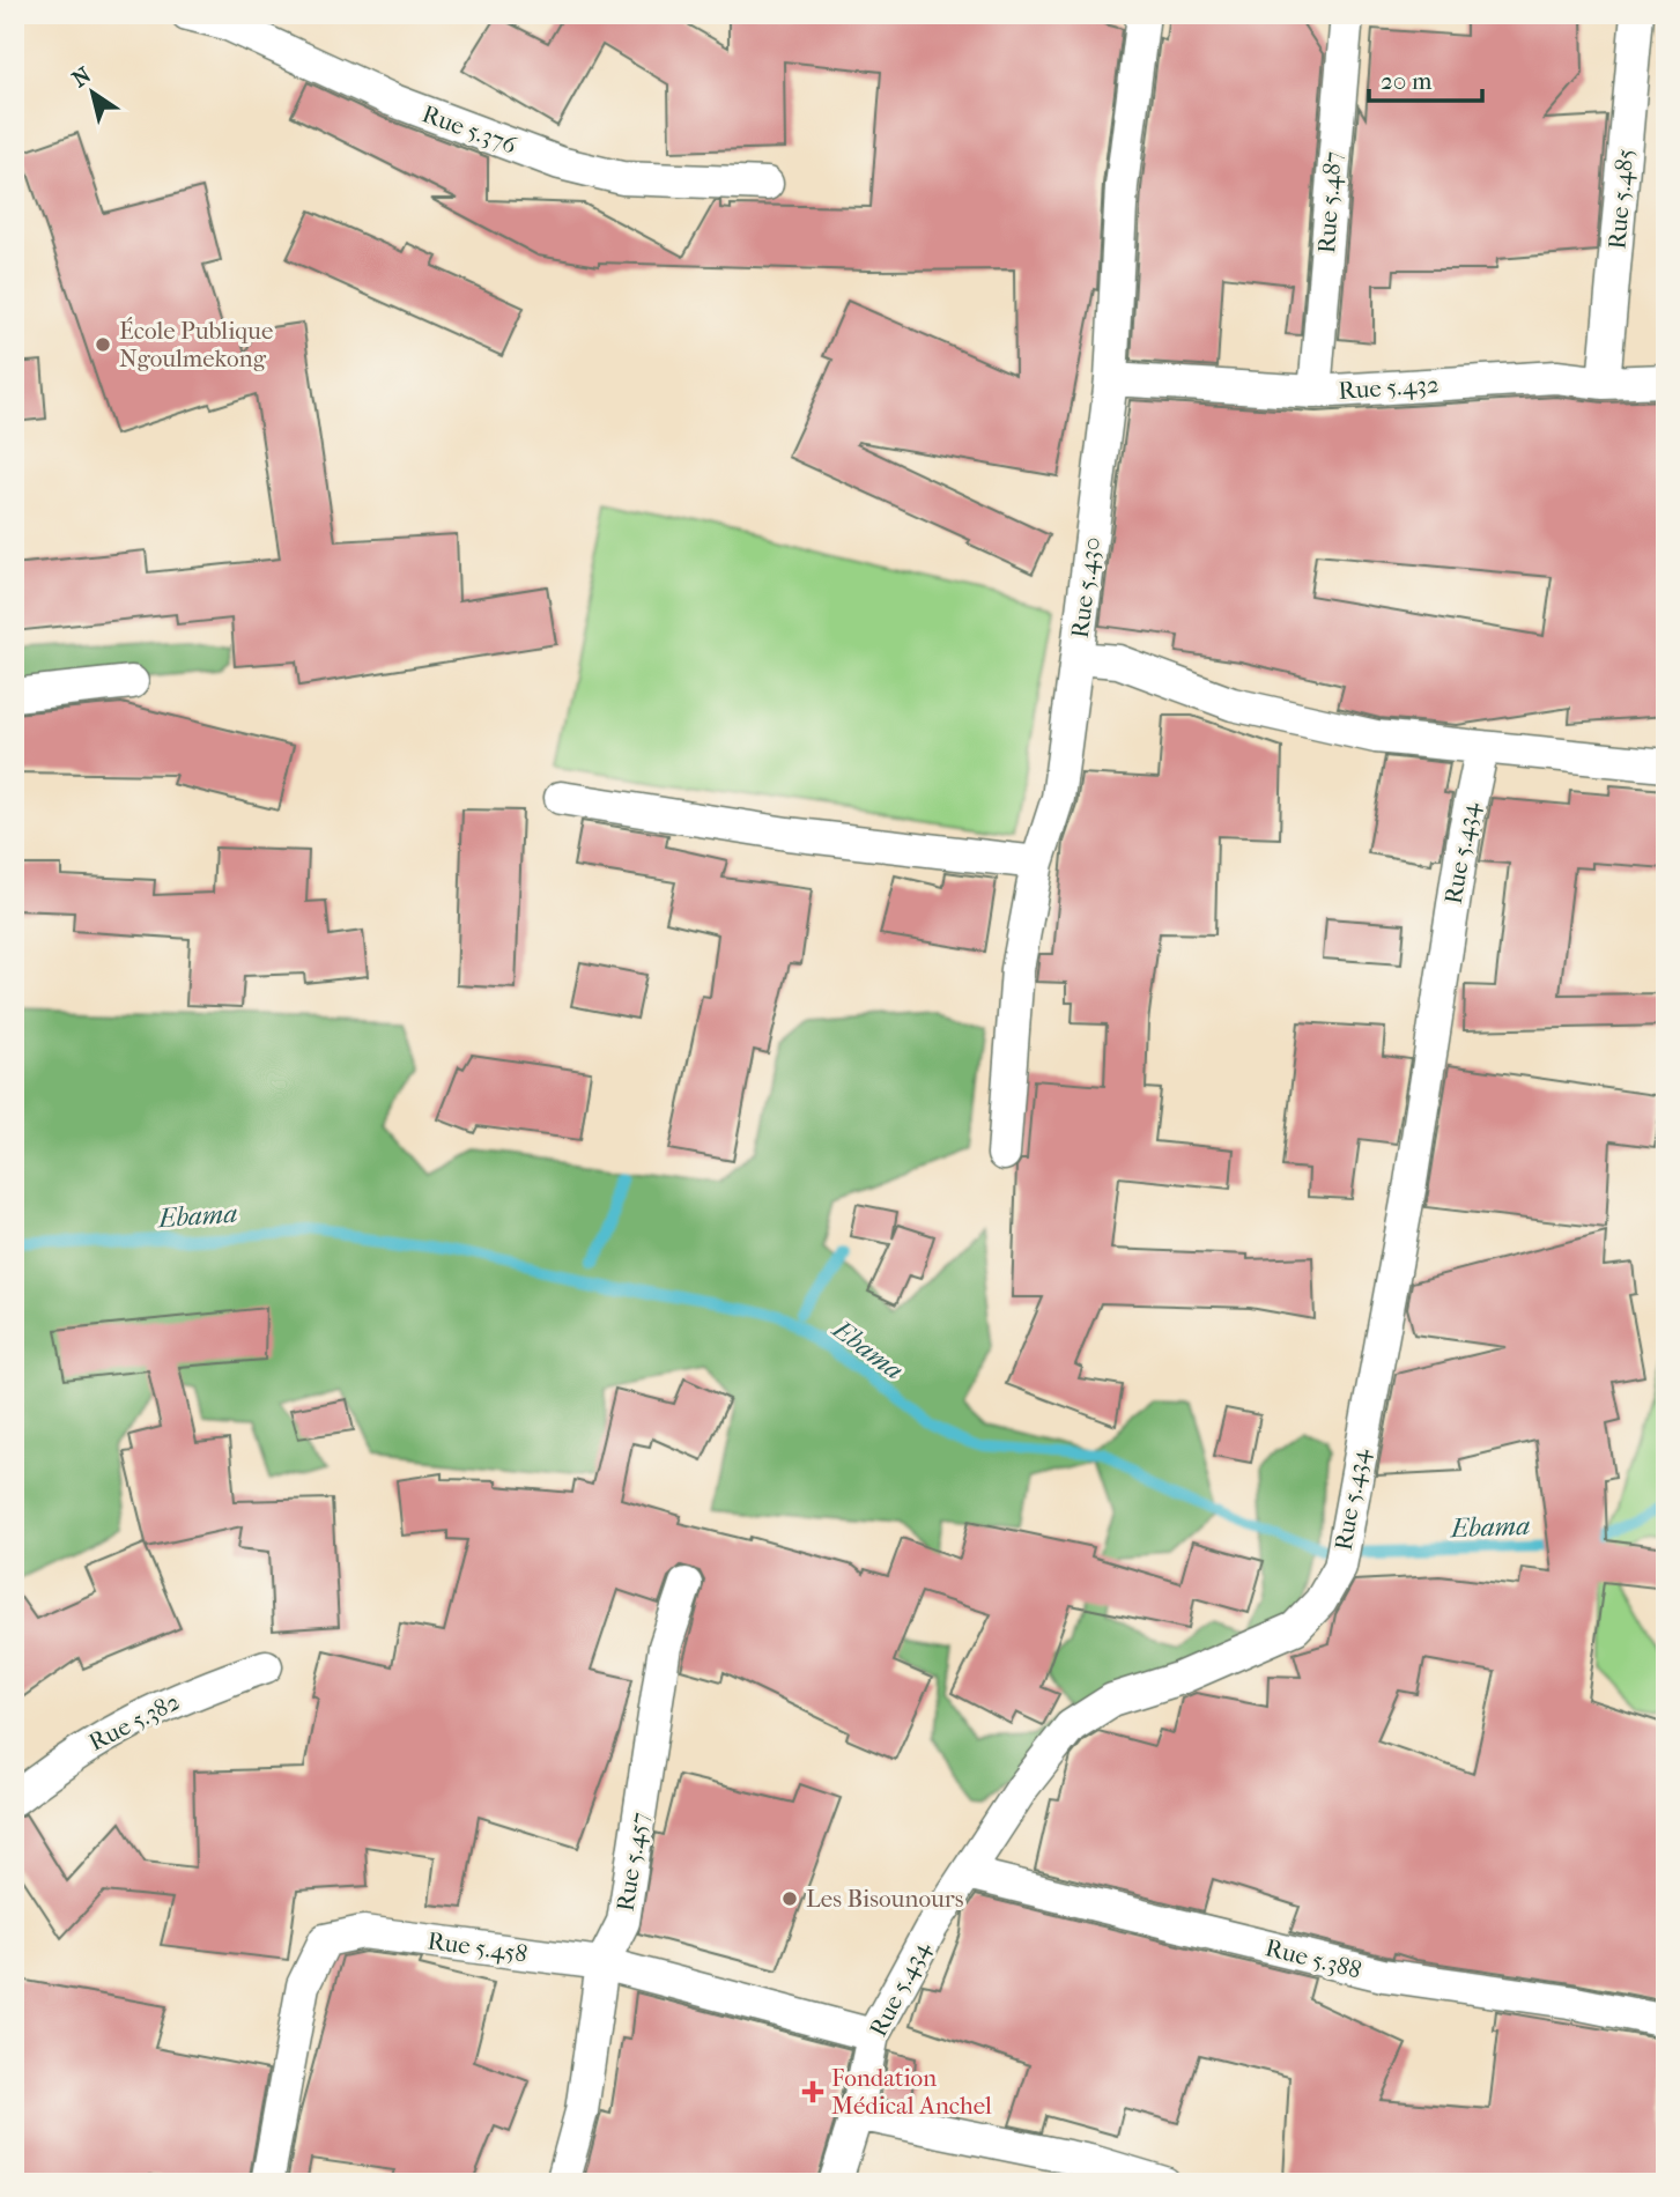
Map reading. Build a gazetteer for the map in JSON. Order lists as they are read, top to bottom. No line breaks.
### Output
{"streets":{"street":["Rue 5.376","Rue 5.485","Rue 5.487","Rue 5.432","Rue 5.430","Rue 5.434","Rue 5.382","Rue 5.457","Rue 5.458","Rue 5.388"]},"crossings":[["Rue 5.485","Rue 5.432"],["Rue 5.487","Rue 5.432"],["Rue 5.432","Rue 5.430"],["Rue 5.430","Rue 5.434"],["Rue 5.434","Rue 5.458"],["Rue 5.434","Rue 5.388"],["Rue 5.457","Rue 5.458"]],"water":["Ebama"],"places":{"other":["École Publique Ngoulmekong","Les Bisounours"],"health":["Fondation Médical Anchel"]},"scale_bar":"20 m","north":"top left"}
